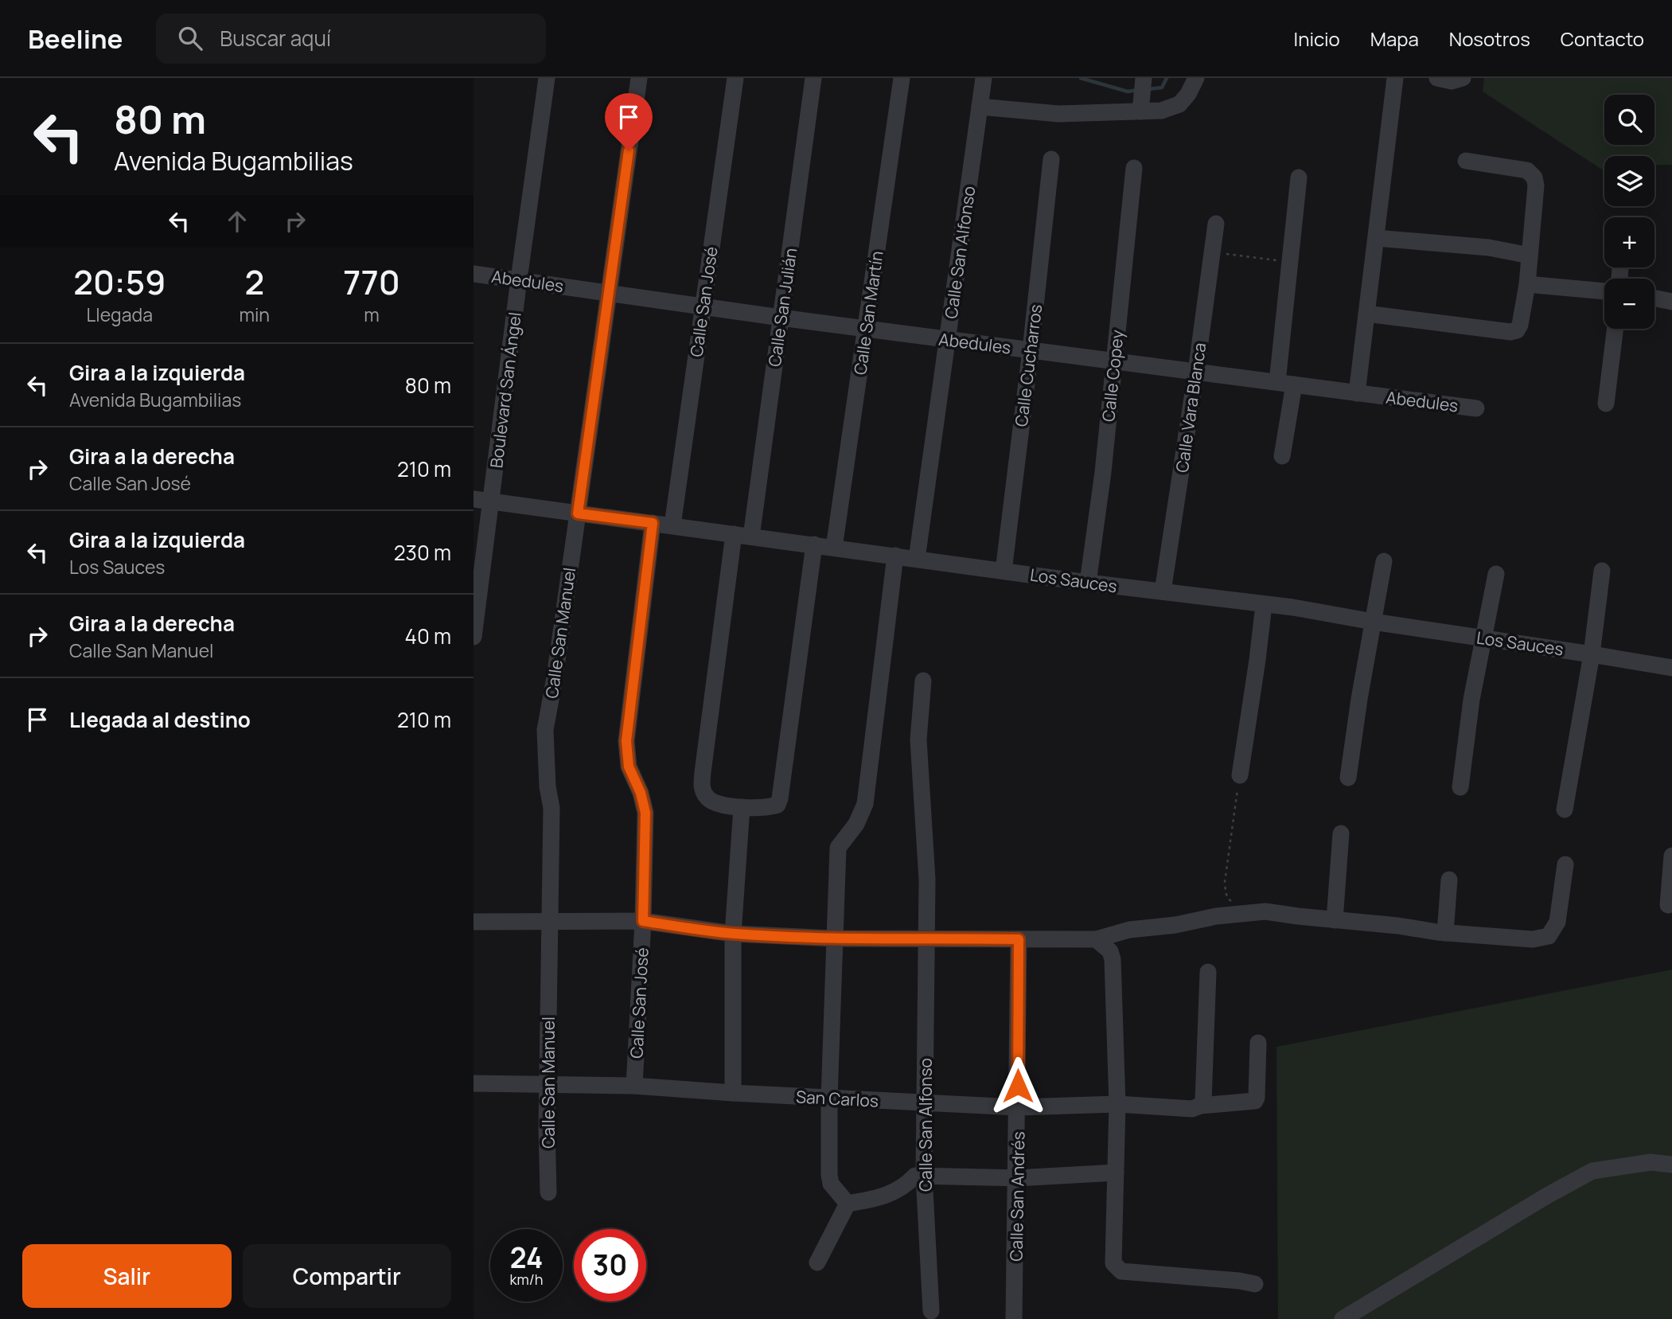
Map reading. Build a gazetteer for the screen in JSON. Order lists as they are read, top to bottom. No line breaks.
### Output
{"streets":{"street":["Calle San Alfonso","Abedules","Calle San José","Calle San Julián","Calle San Martín","Calle Cucharros","Calle Copey","Boulevard San Ángel","Calle Vara Blanca","Los Sauces","Calle San Manuel","San Carlos","Calle San Andrés"]},"crossings":[["Calle San Alfonso","Abedules"],["Calle San Alfonso","Los Sauces"],["Calle San Alfonso","San Carlos"],["Abedules","Calle San José"],["Abedules","Calle San Julián"],["Abedules","Calle San Martín"],["Abedules","Calle Cucharros"],["Abedules","Calle Copey"],["Abedules","Boulevard San Ángel"],["Abedules","Calle Vara Blanca"],["Abedules","Calle San Manuel"],["Calle San José","Los Sauces"],["Calle San José","San Carlos"],["Calle San Julián","Los Sauces"],["Calle San Martín","Los Sauces"],["Calle Cucharros","Los Sauces"],["Calle Copey","Los Sauces"],["Boulevard San Ángel","Los Sauces"],["Calle Vara Blanca","Los Sauces"],["Los Sauces","Calle San Manuel"],["Calle San Manuel","San Carlos"],["San Carlos","Calle San Andrés"]],"page":{"header":"Beeline","search":"Buscar aquí","nav":["Inicio","Mapa","Nosotros","Contacto"],"turn":["80 m","Avenida Bugambilias"],"map_buttons":["+","−"],"eta":["20:59","Llegada","2","min","770","m"],"list":[{"name":"Gira a la izquierda","note":"Avenida Bugambilias","value":"80 m"},{"name":"Gira a la derecha","note":"Calle San José","value":"210 m"},{"name":"Gira a la izquierda","note":"Los Sauces","value":"230 m"},{"name":"Gira a la derecha","note":"Calle San Manuel","value":"40 m"},{"name":"Llegada al destino","value":"210 m"}],"speed":"24 km/h","limit":"30","buttons":["Salir","Compartir"]}}
